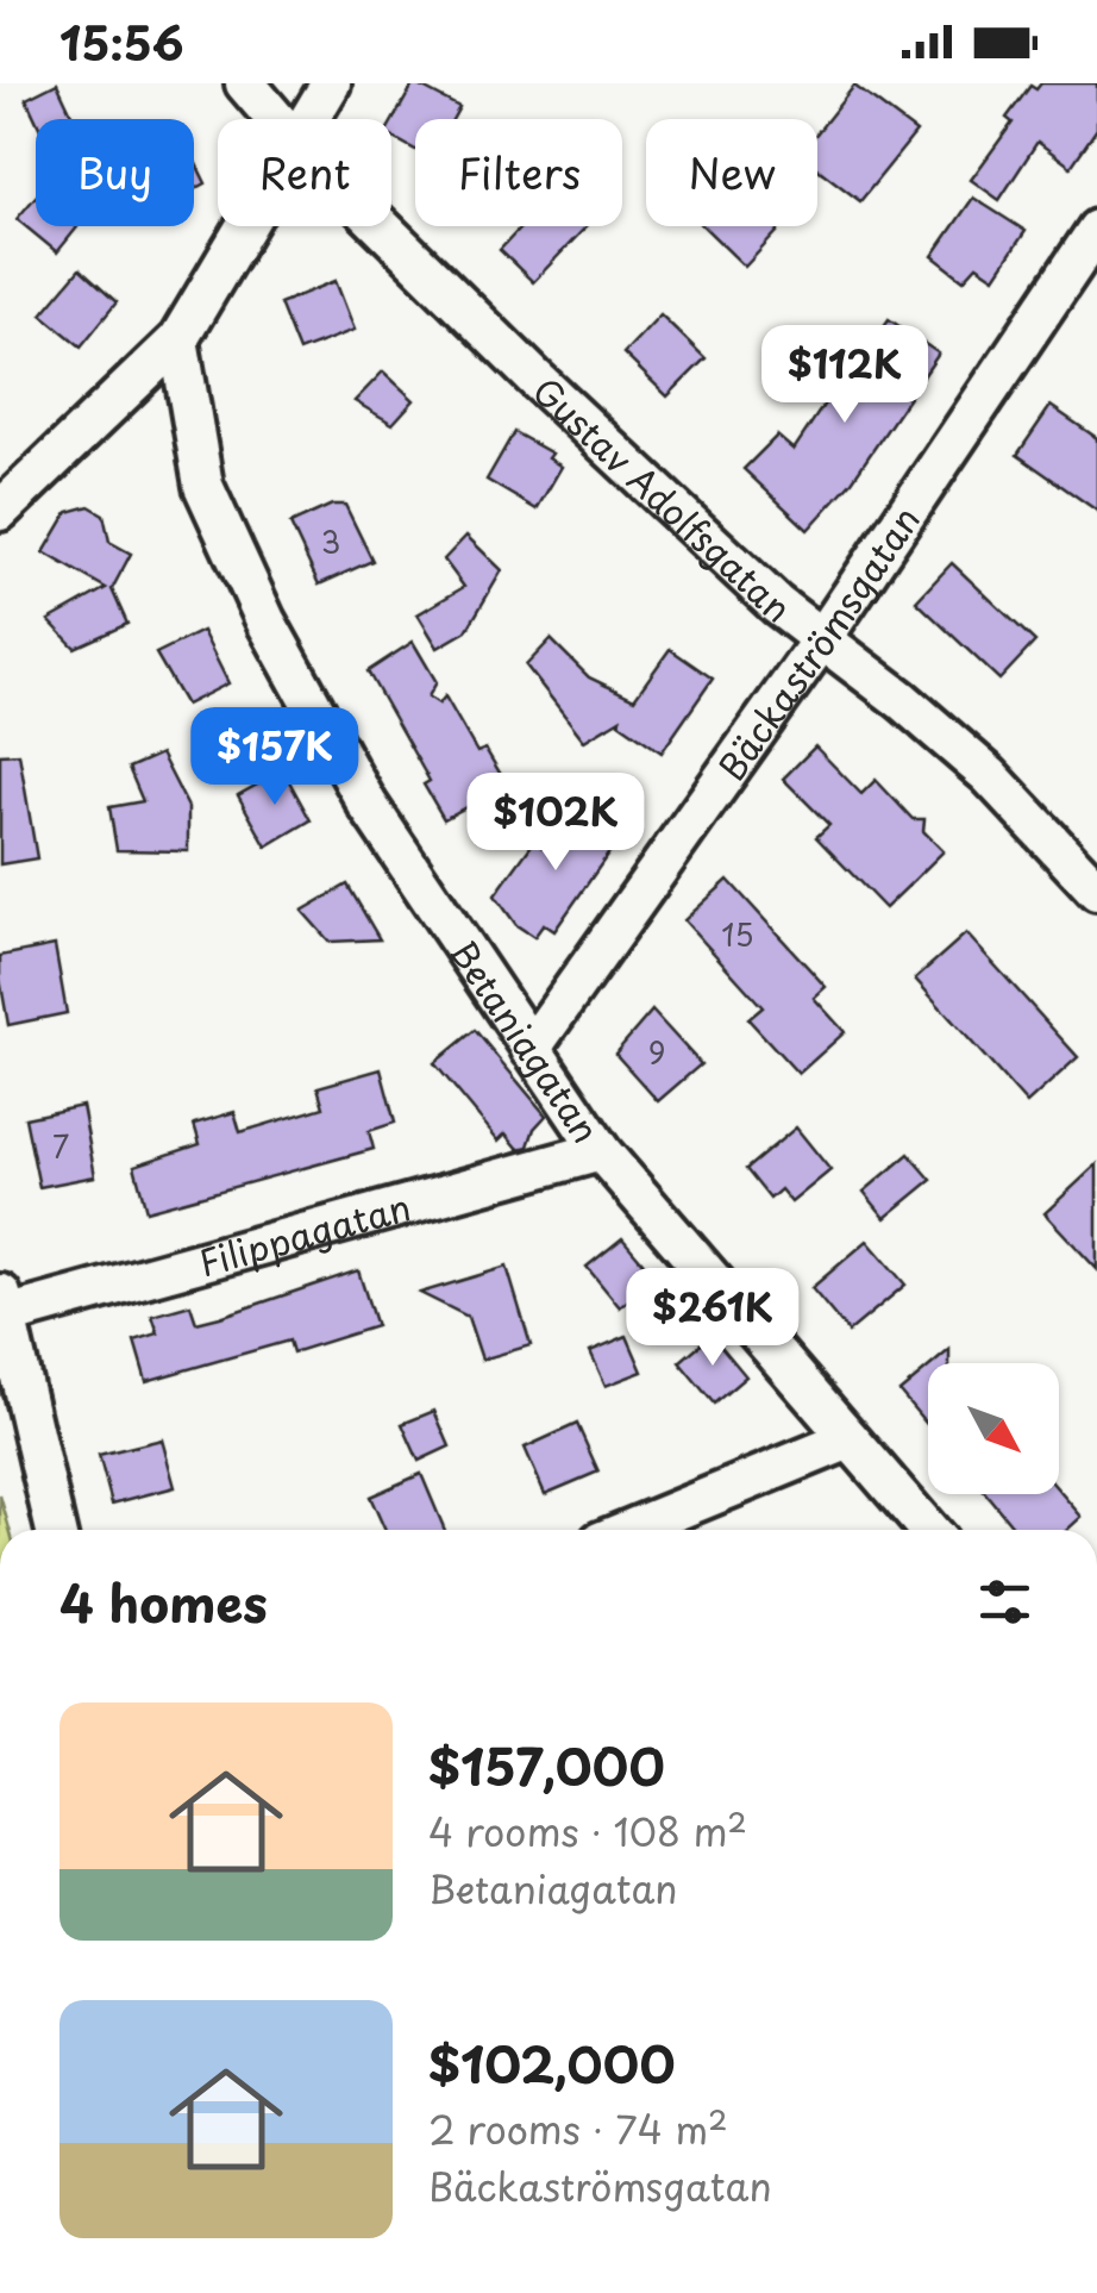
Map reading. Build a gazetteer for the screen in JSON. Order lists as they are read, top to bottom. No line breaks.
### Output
{"streets":{"street":["Gustav Adolfsgatan","Bäckaströmsgatan","Betaniagatan","Filippagatan"]},"crossings":[["Gustav Adolfsgatan","Bäckaströmsgatan"],["Bäckaströmsgatan","Betaniagatan"],["Betaniagatan","Filippagatan"]],"house_numbers":["3","15","9","7"],"north":"bottom right","page":{"status":"15:56","chip":["Buy","Rent","Filters","New"],"price":["$112K","$157K","$102K","$261K"],"heading":"4 homes","list":[{"name":"$157,000","note":"4 rooms · 108 m² · Betaniagatan"},{"name":"$102,000","note":"2 rooms · 74 m² · Bäckaströmsgatan"}]}}
